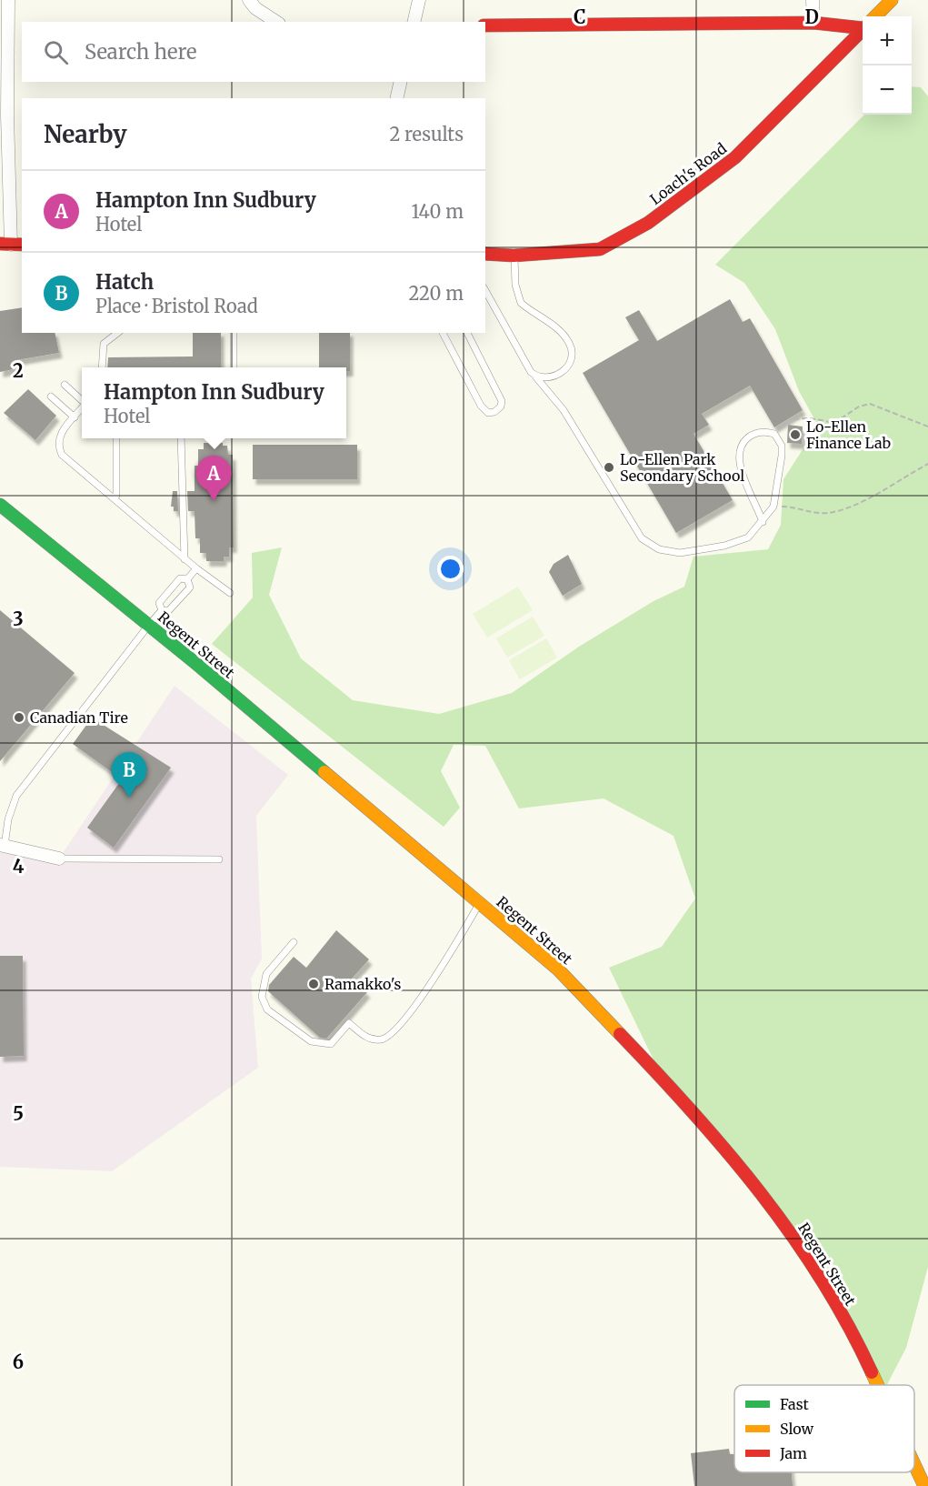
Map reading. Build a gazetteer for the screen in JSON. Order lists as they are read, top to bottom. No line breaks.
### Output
{"streets":{"main road":["Loach's Road","Regent Street"]},"places":["Lo-Ellen Finance Lab","Lo-Ellen Park Secondary School","Canadian Tire","Ramakko's"],"legend":["Fast","Slow","Jam"],"page":{"map_buttons":["+","−"],"search":"Search here","heading":["Nearby","2 results"],"list":[{"mark":"A","name":"Hampton Inn Sudbury","note":"Hotel","value":"140 m"},{"mark":"B","name":"Hatch","note":"Place · Bristol Road","value":"220 m"}],"popup":["Hampton Inn Sudbury","Hotel"],"pins":["A","B"]},"grid":{"columns":["C","D"],"rows":["2","3","4","5","6"]}}
